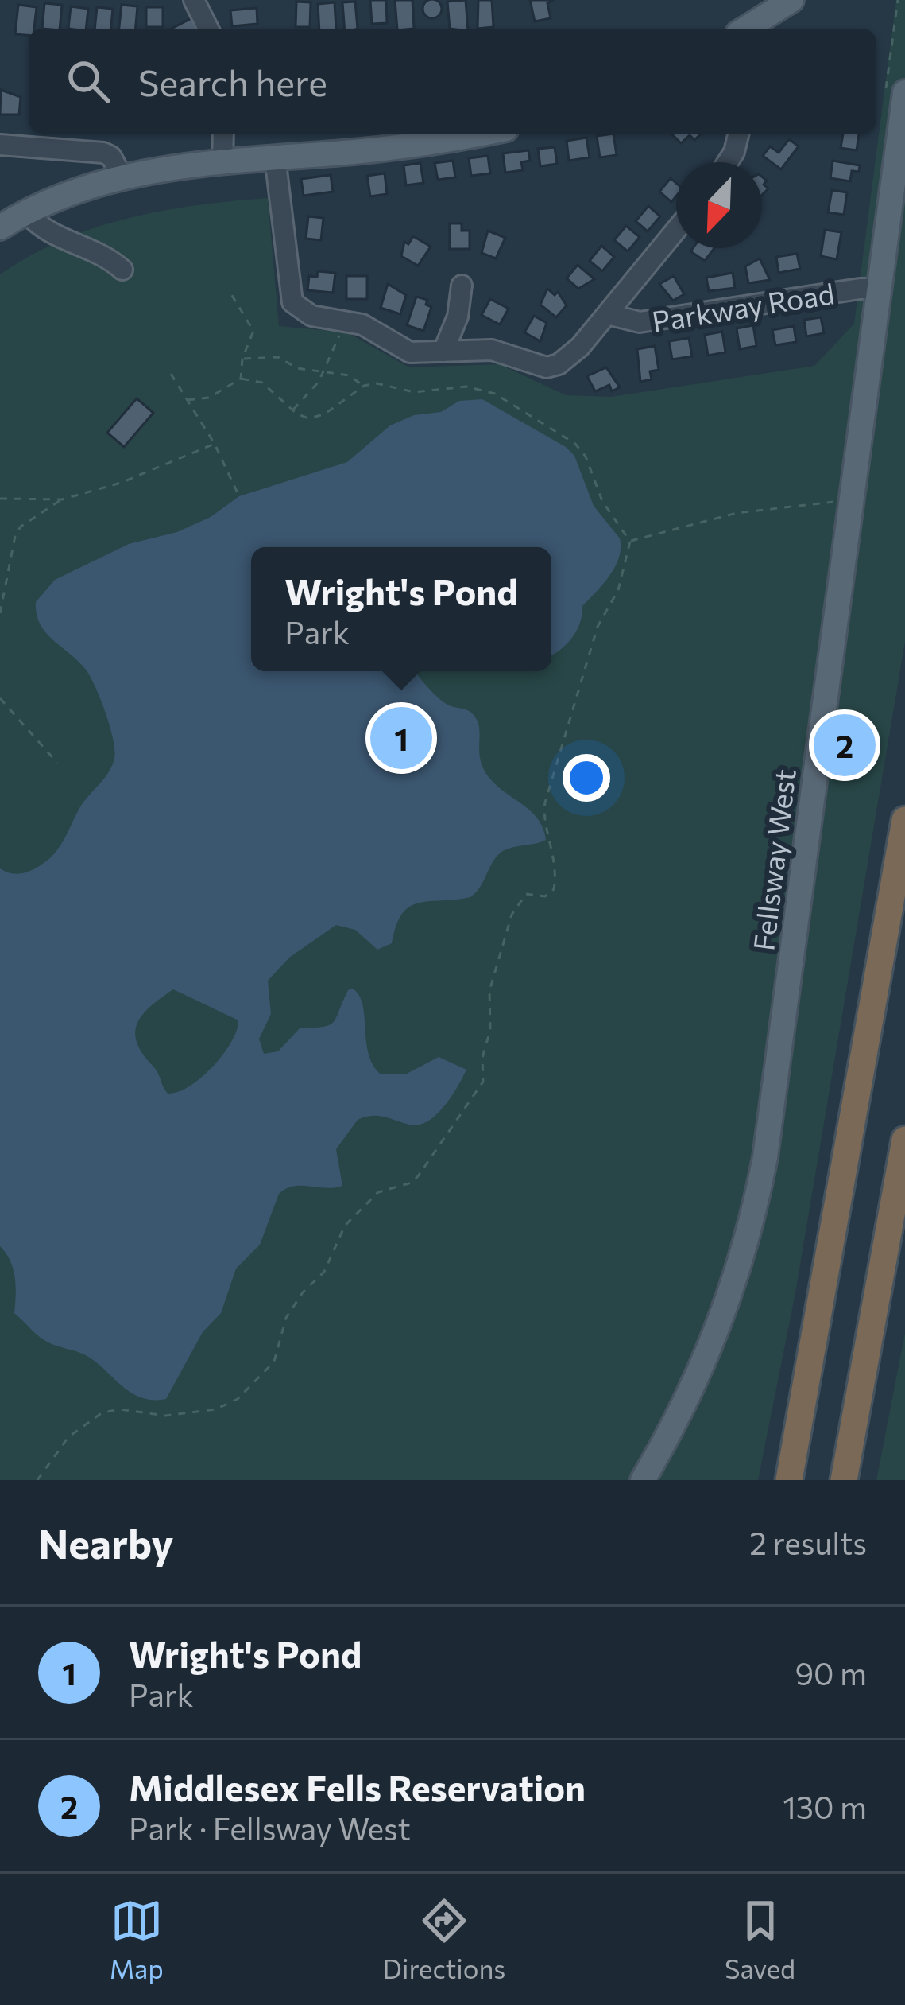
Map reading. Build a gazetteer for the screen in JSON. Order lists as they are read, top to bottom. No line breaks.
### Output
{"streets":{"main road":["Fellsway West"],"street":["Parkway Road"]},"crossings":[["Parkway Road","Fellsway West"]],"north":"bottom left","page":{"search":"Search here","popup":["Wright's Pond","Park"],"pins":["1","2"],"heading":["Nearby","2 results"],"list":[{"mark":"1","name":"Wright's Pond","note":"Park","value":"90 m"},{"mark":"2","name":"Middlesex Fells Reservation","note":"Park · Fellsway West","value":"130 m"}],"nav":["Map","Directions","Saved"]}}
